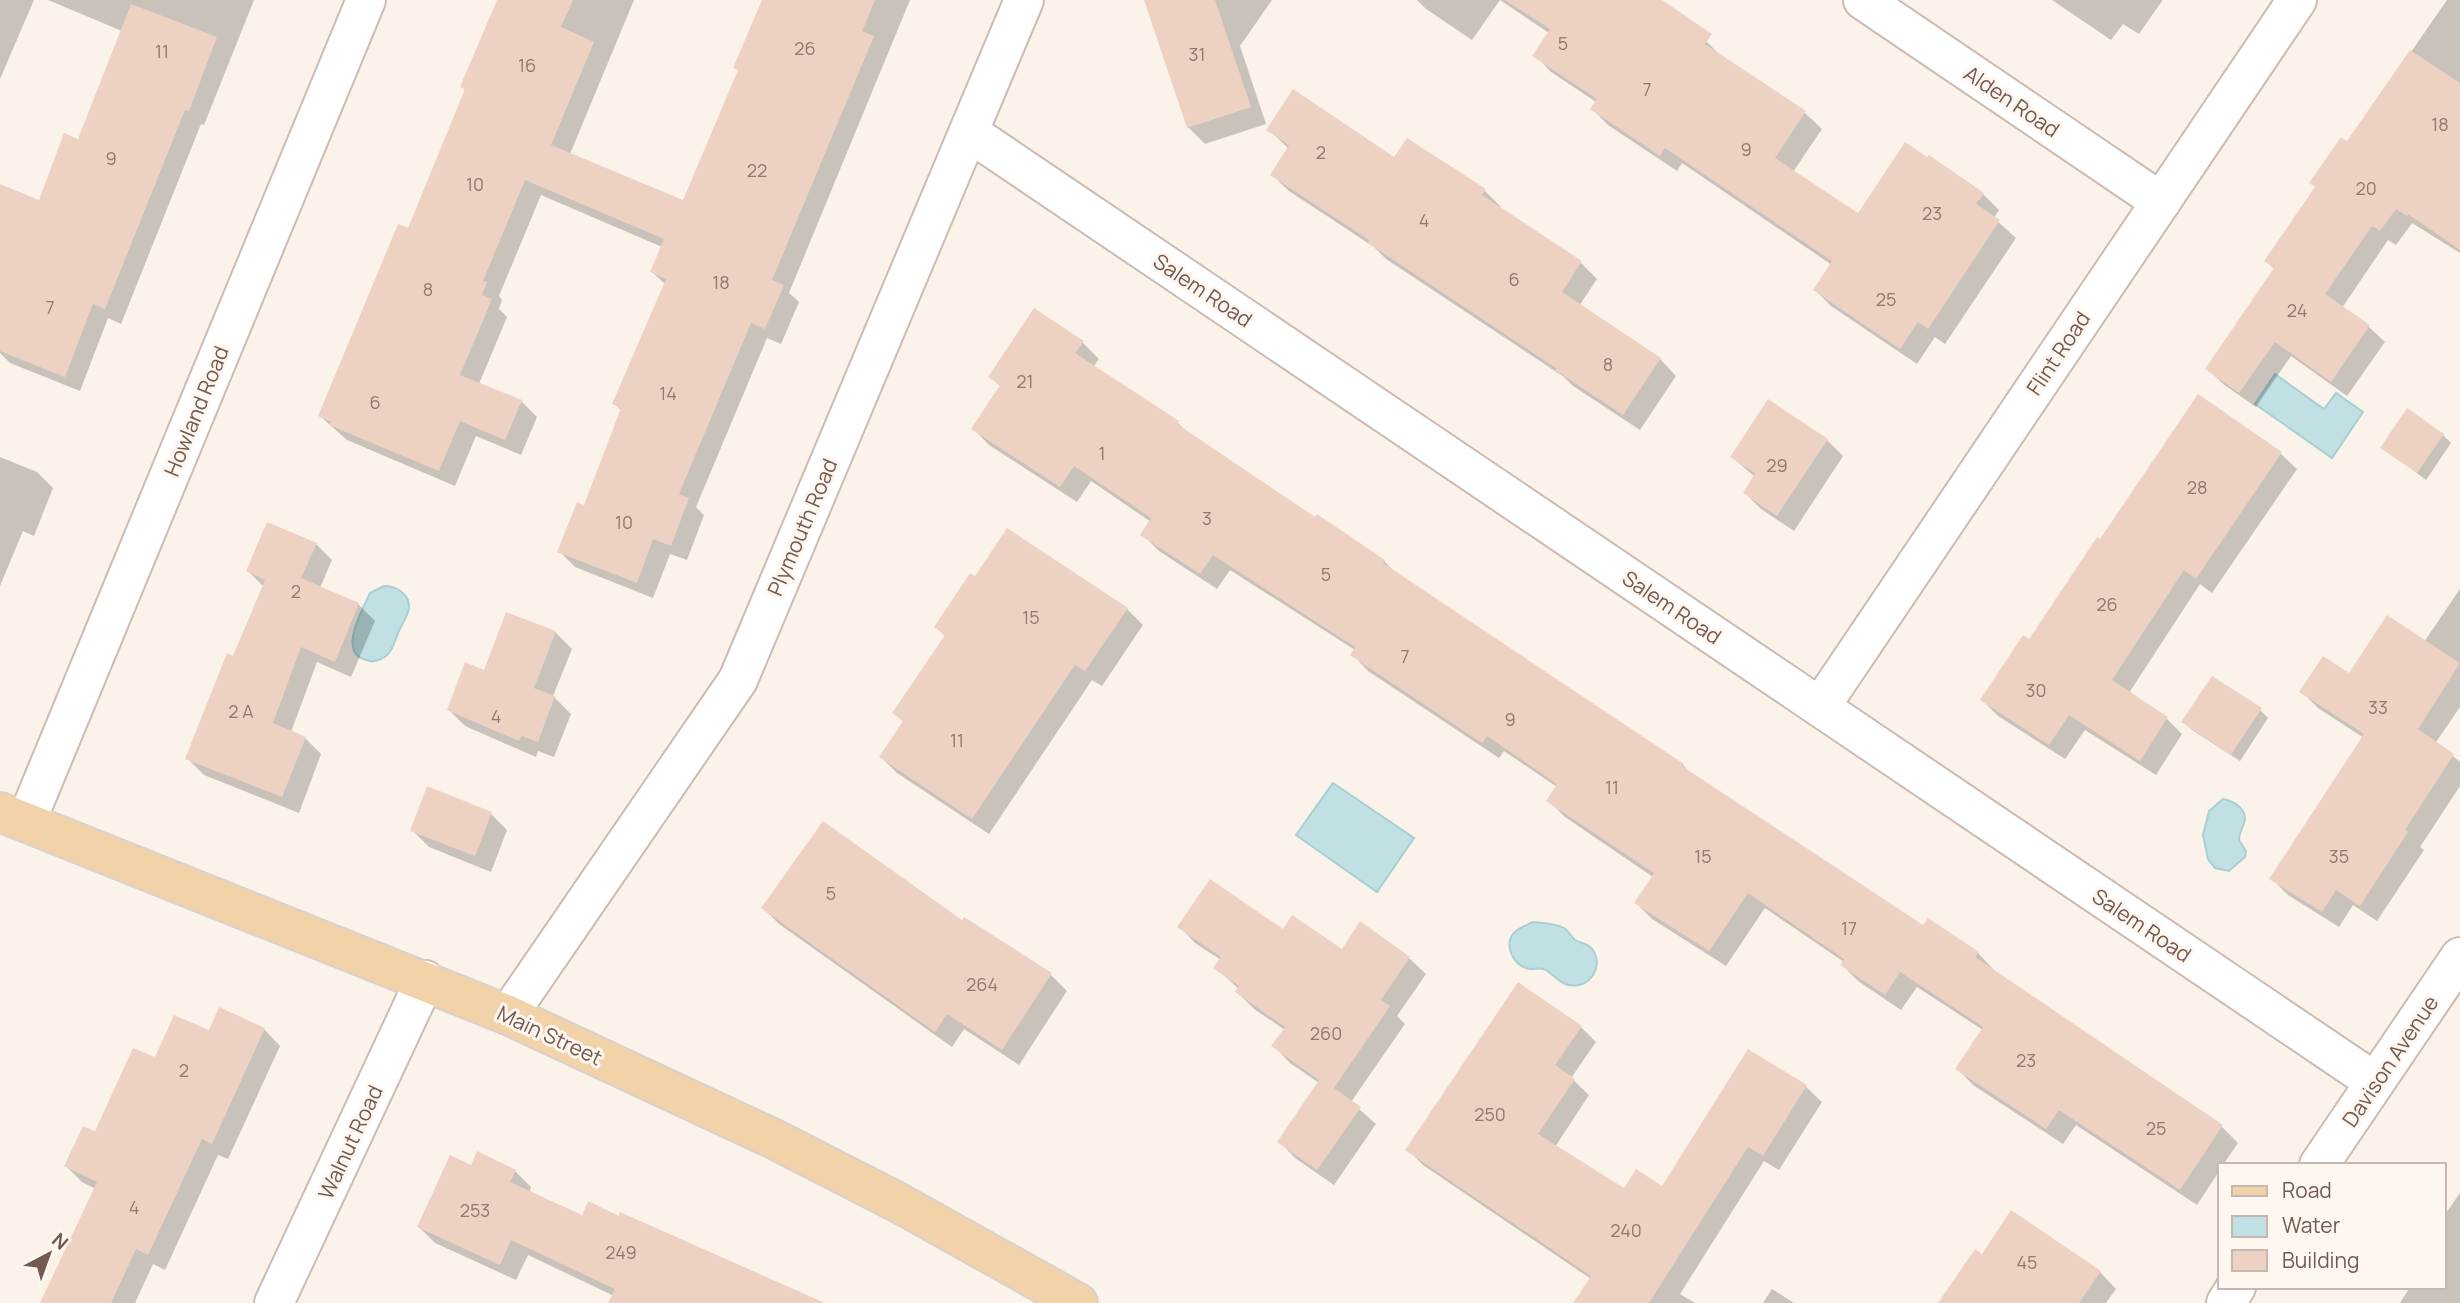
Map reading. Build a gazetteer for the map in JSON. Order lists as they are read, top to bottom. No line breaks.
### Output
{"streets":{"main road":["Main Street"],"street":["Alden Road","Salem Road","Flint Road","Howland Road","Plymouth Road","Davison Avenue","Walnut Road"]},"crossings":[["Alden Road","Flint Road"],["Salem Road","Flint Road"],["Salem Road","Plymouth Road"],["Salem Road","Davison Avenue"],["Howland Road","Main Street"],["Plymouth Road","Main Street"],["Main Street","Walnut Road"]],"house_numbers":["5","26","11","31","16","7","18","9","2","9","22","10","20","23","4","6","18","8","25","7","24","8","21","14","6","1","29","28","3","10","5","2","26","15","7","30","33","2 A","4","9","11","11","15","35","5","17","264","260","23","2","250","25","4","253","240","249","45"],"legend":["Road","Water","Building"],"north":"top right"}
